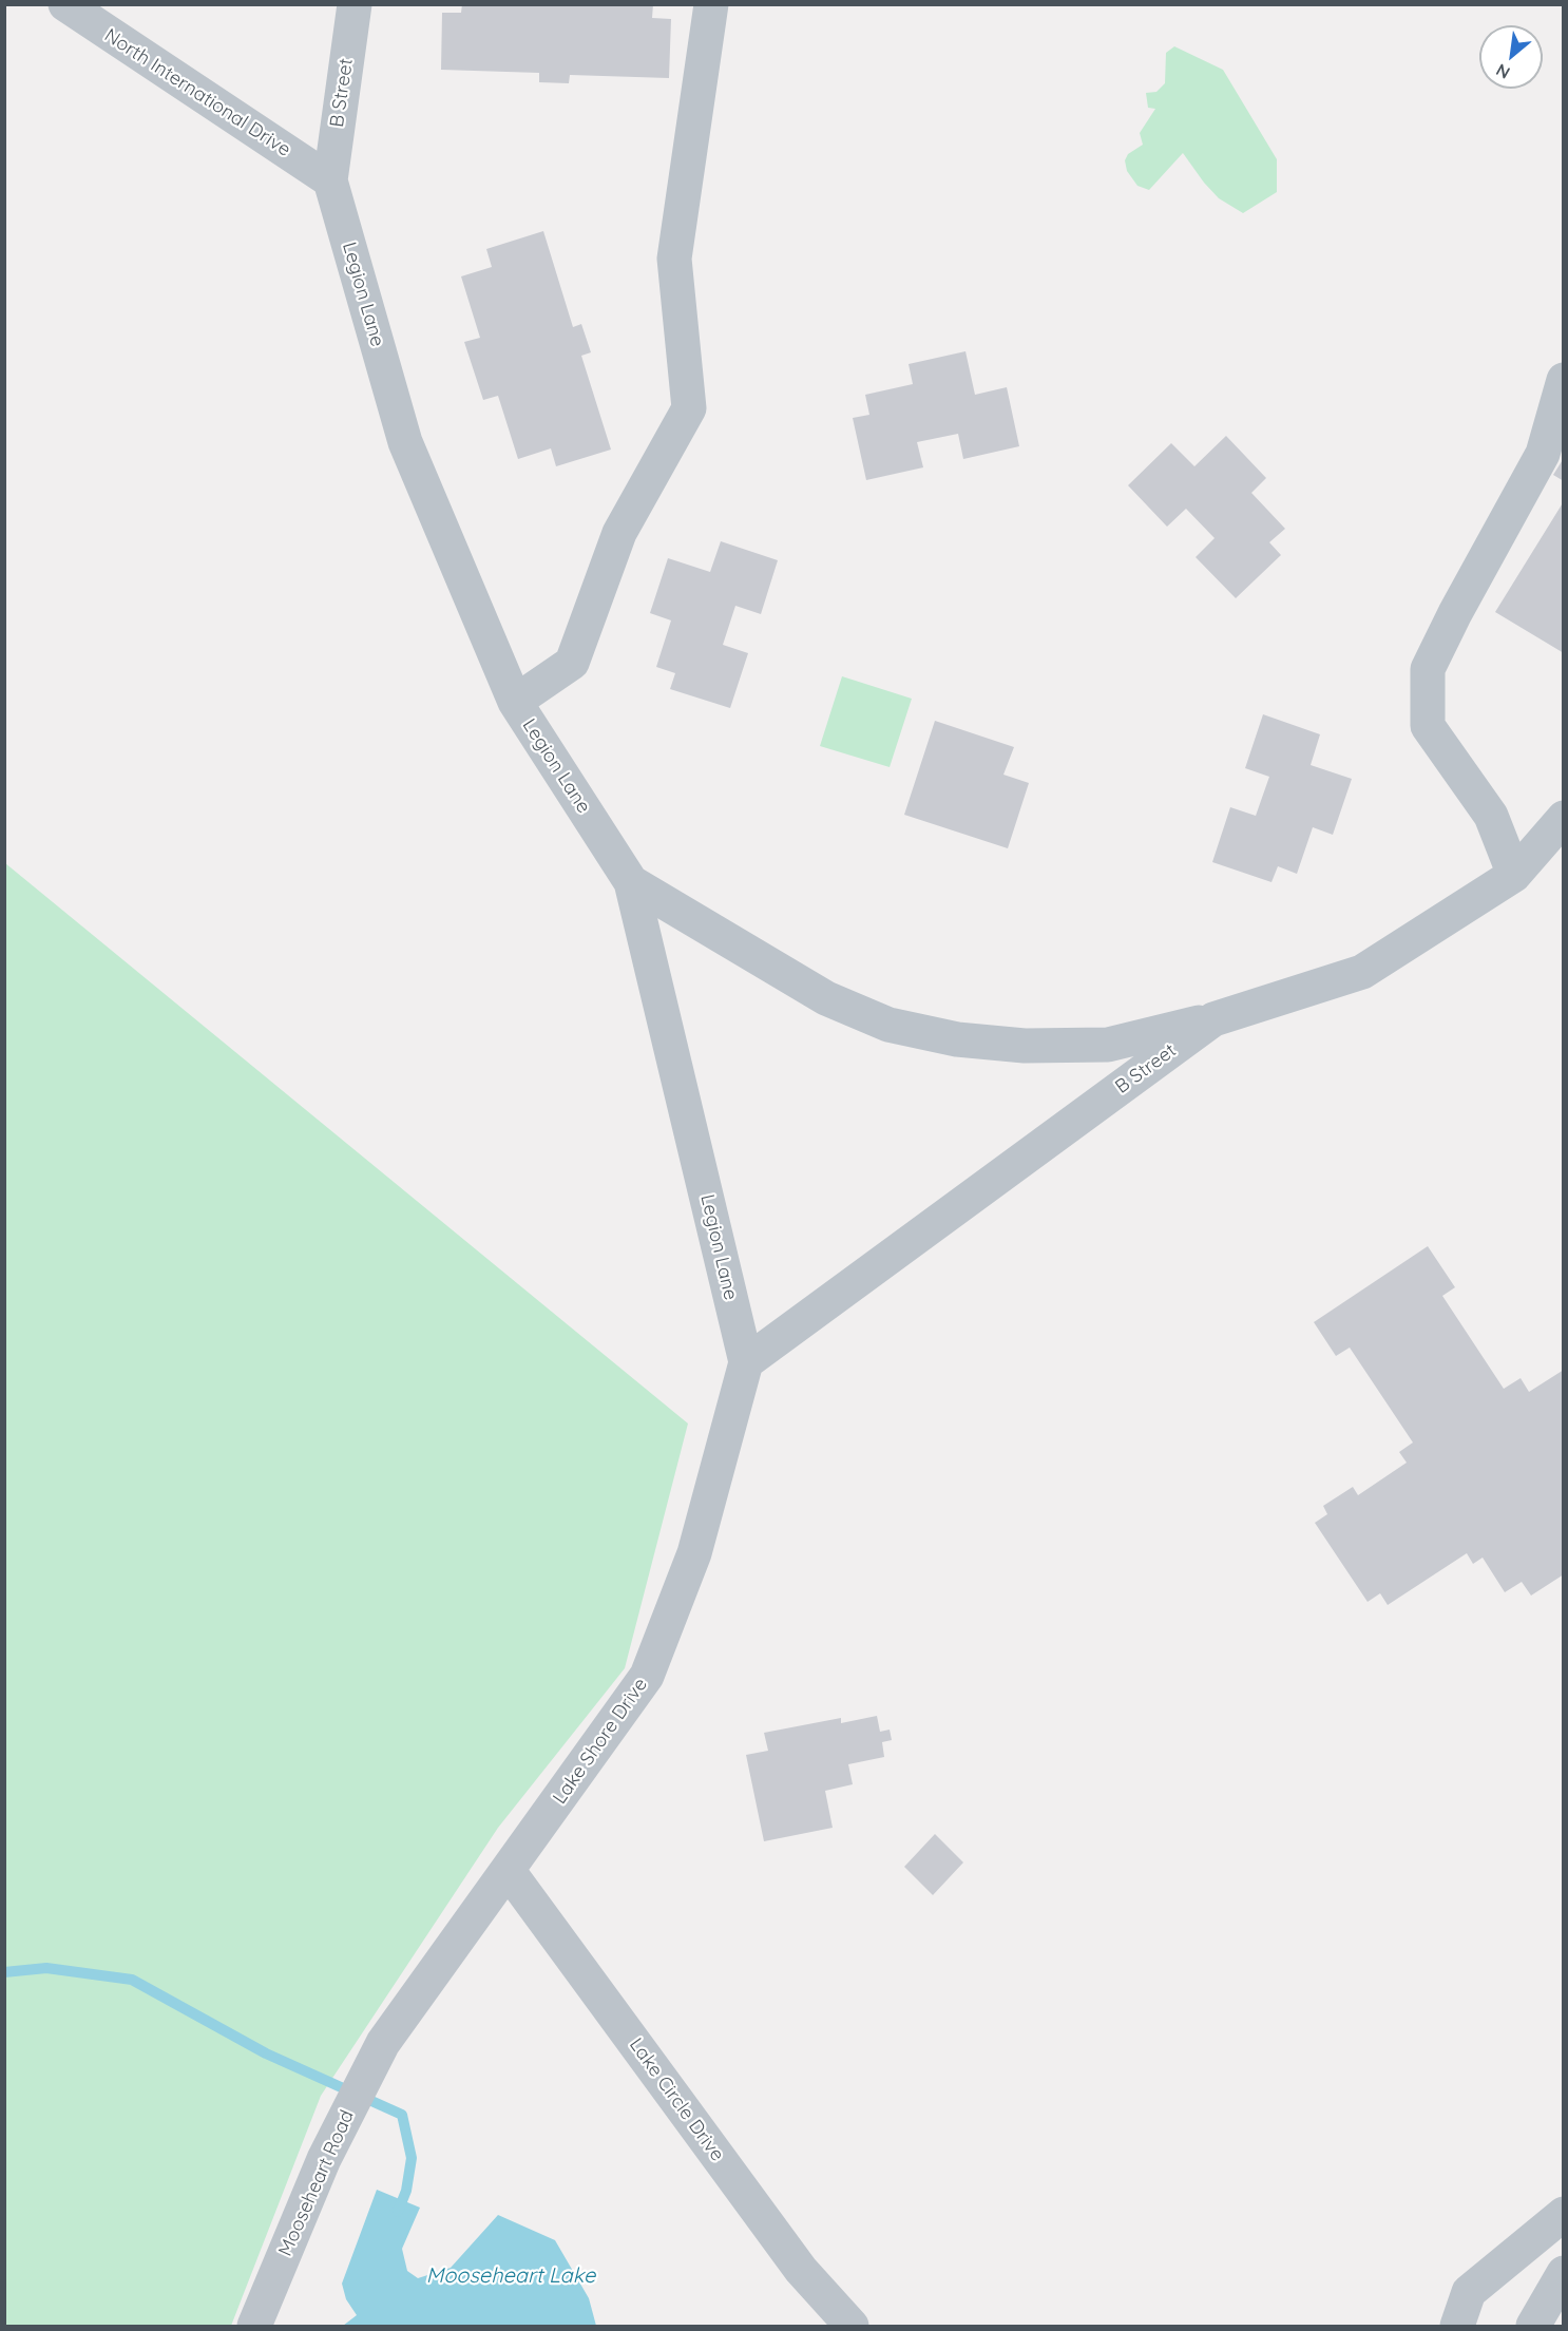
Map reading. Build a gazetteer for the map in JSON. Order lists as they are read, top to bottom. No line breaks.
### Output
{"streets":{"street":["North International Drive","B Street","Legion Lane","Lake Shore Drive","Lake Circle Drive","Mooseheart Road"]},"crossings":[["North International Drive","B Street"],["North International Drive","Legion Lane"],["B Street","Legion Lane"],["B Street","Lake Shore Drive"],["Legion Lane","Lake Shore Drive"],["Lake Shore Drive","Lake Circle Drive"],["Lake Shore Drive","Mooseheart Road"]],"water":["Mooseheart Lake"],"north":"bottom left"}
